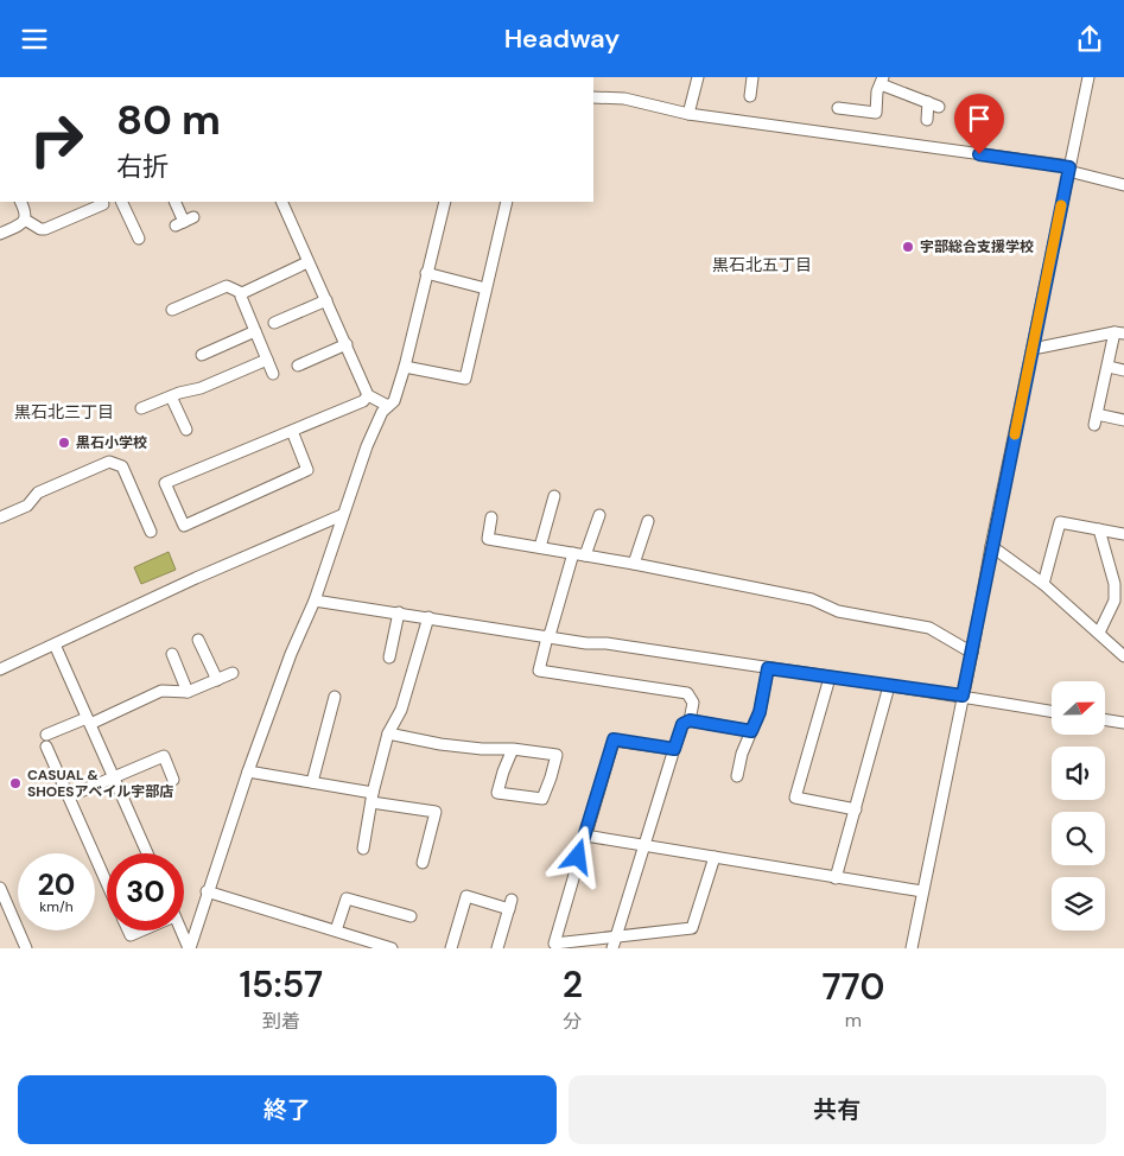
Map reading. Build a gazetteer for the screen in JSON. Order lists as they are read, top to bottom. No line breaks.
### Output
{"districts":["黒石北五丁目","黒石北三丁目"],"places":["宇部総合支援学校","黒石小学校","CASUAL & SHOESアベイル宇部店"],"north":"right","page":{"header":"Headway","turn":["80 m","右折"],"speed":"20 km/h","limit":"30","eta":["15:57","到着","2","分","770","m"],"buttons":["終了","共有"]}}
